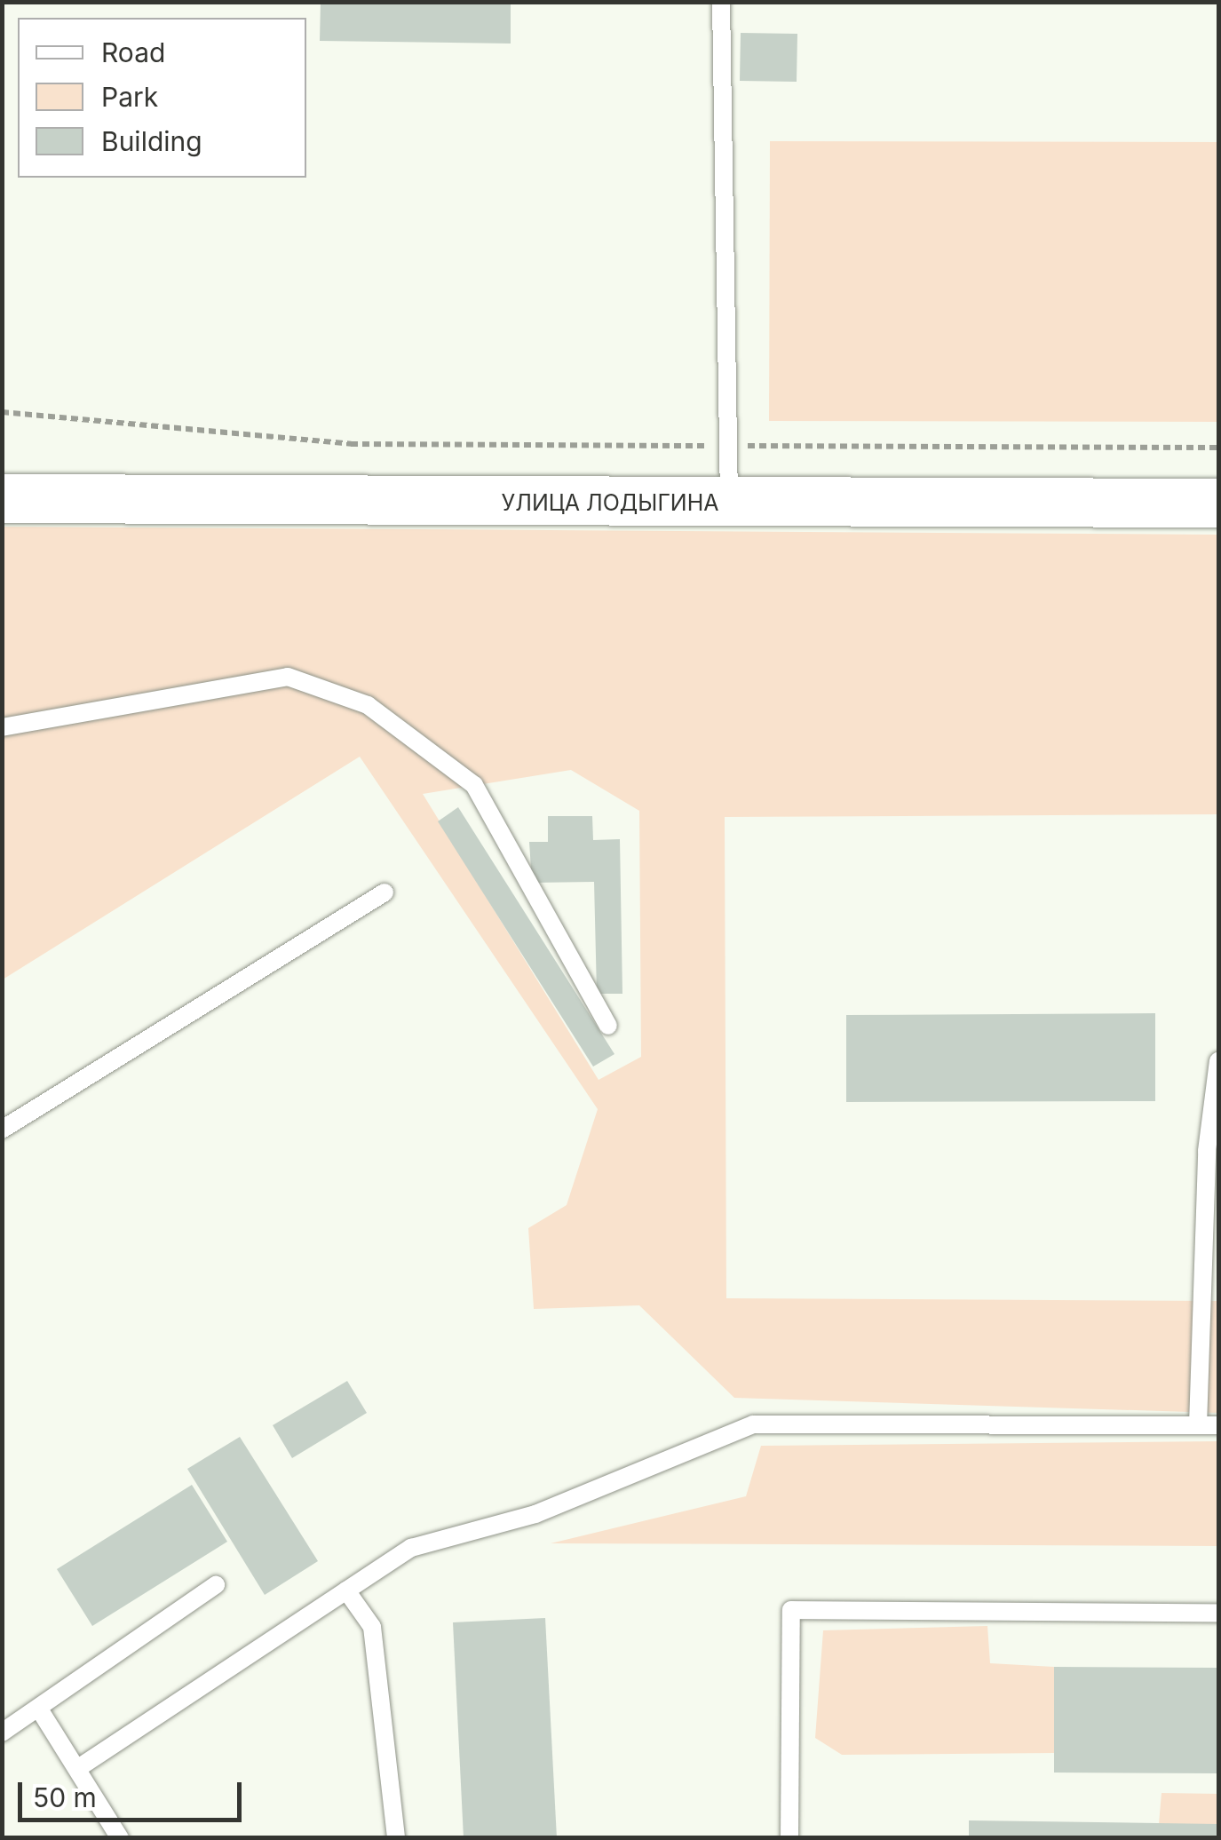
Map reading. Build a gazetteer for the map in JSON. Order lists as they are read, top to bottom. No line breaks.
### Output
{"streets":{"main road":["УЛИЦА ЛОДЫГИНА"]},"legend":["Road","Park","Building"],"scale_bar":"50 m"}
